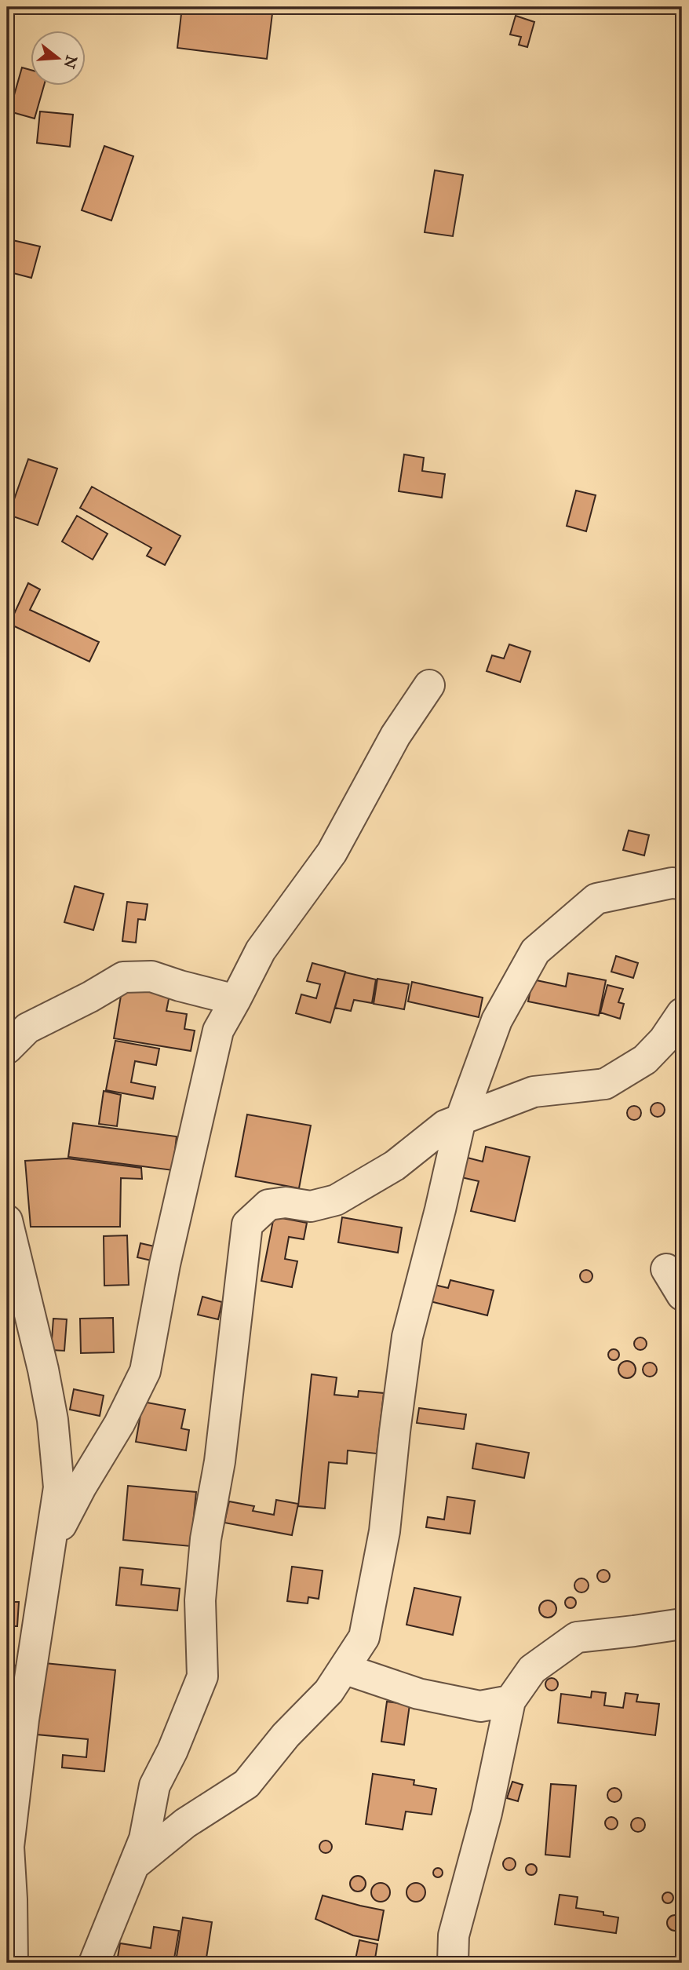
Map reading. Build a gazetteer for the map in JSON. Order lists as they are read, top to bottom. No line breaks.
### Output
{"north":"right"}
